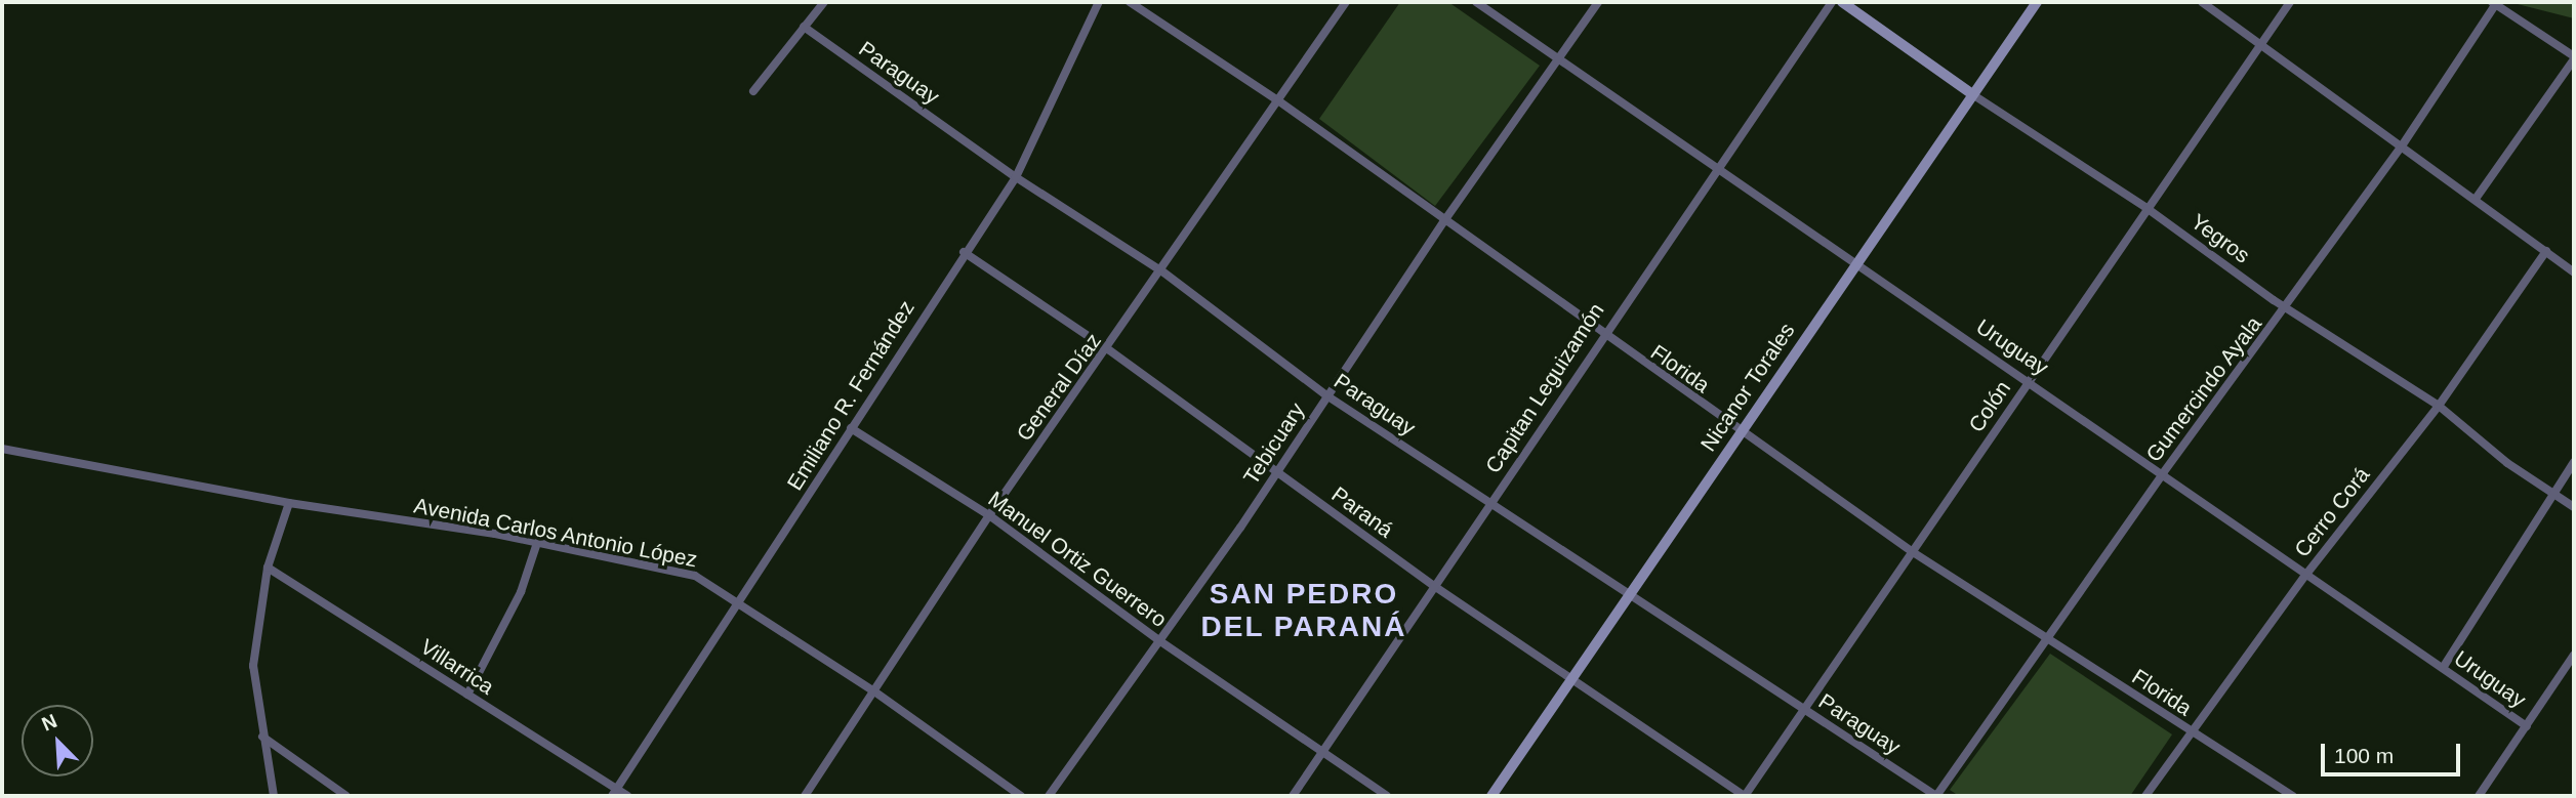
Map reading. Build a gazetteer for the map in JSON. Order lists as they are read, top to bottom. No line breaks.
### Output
{"streets":{"street":["Paraguay","Yegros","Uruguay","Florida","General Díaz","Nicanor Torales","Capitan Leguizamón","Gumercindo Ayala","Emiliano R. Fernández","Colón","Tebicuary","Paraná","Cerro Corá","Avenida Carlos Antonio López","Manuel Ortiz Guerrero","Villarrica"]},"crossings":[["Paraguay","General Díaz"],["Paraguay","Nicanor Torales"],["Paraguay","Capitan Leguizamón"],["Paraguay","Gumercindo Ayala"],["Paraguay","Emiliano R. Fernández"],["Paraguay","Colón"],["Paraguay","Tebicuary"],["Yegros","Nicanor Torales"],["Yegros","Gumercindo Ayala"],["Yegros","Colón"],["Yegros","Cerro Corá"],["Uruguay","Nicanor Torales"],["Uruguay","Capitan Leguizamón"],["Uruguay","Gumercindo Ayala"],["Uruguay","Colón"],["Uruguay","Tebicuary"],["Uruguay","Cerro Corá"],["Florida","General Díaz"],["Florida","Nicanor Torales"],["Florida","Capitan Leguizamón"],["Florida","Gumercindo Ayala"],["Florida","Colón"],["Florida","Tebicuary"],["Florida","Cerro Corá"],["General Díaz","Paraná"],["General Díaz","Avenida Carlos Antonio López"],["General Díaz","Manuel Ortiz Guerrero"],["Nicanor Torales","Paraná"],["Capitan Leguizamón","Paraná"],["Capitan Leguizamón","Manuel Ortiz Guerrero"],["Emiliano R. Fernández","Paraná"],["Emiliano R. Fernández","Avenida Carlos Antonio López"],["Emiliano R. Fernández","Manuel Ortiz Guerrero"],["Emiliano R. Fernández","Villarrica"],["Colón","Paraná"],["Tebicuary","Paraná"],["Tebicuary","Manuel Ortiz Guerrero"]],"districts":["SAN PEDRO DEL PARANÁ"],"scale_bar":"100 m","north":"top left"}
